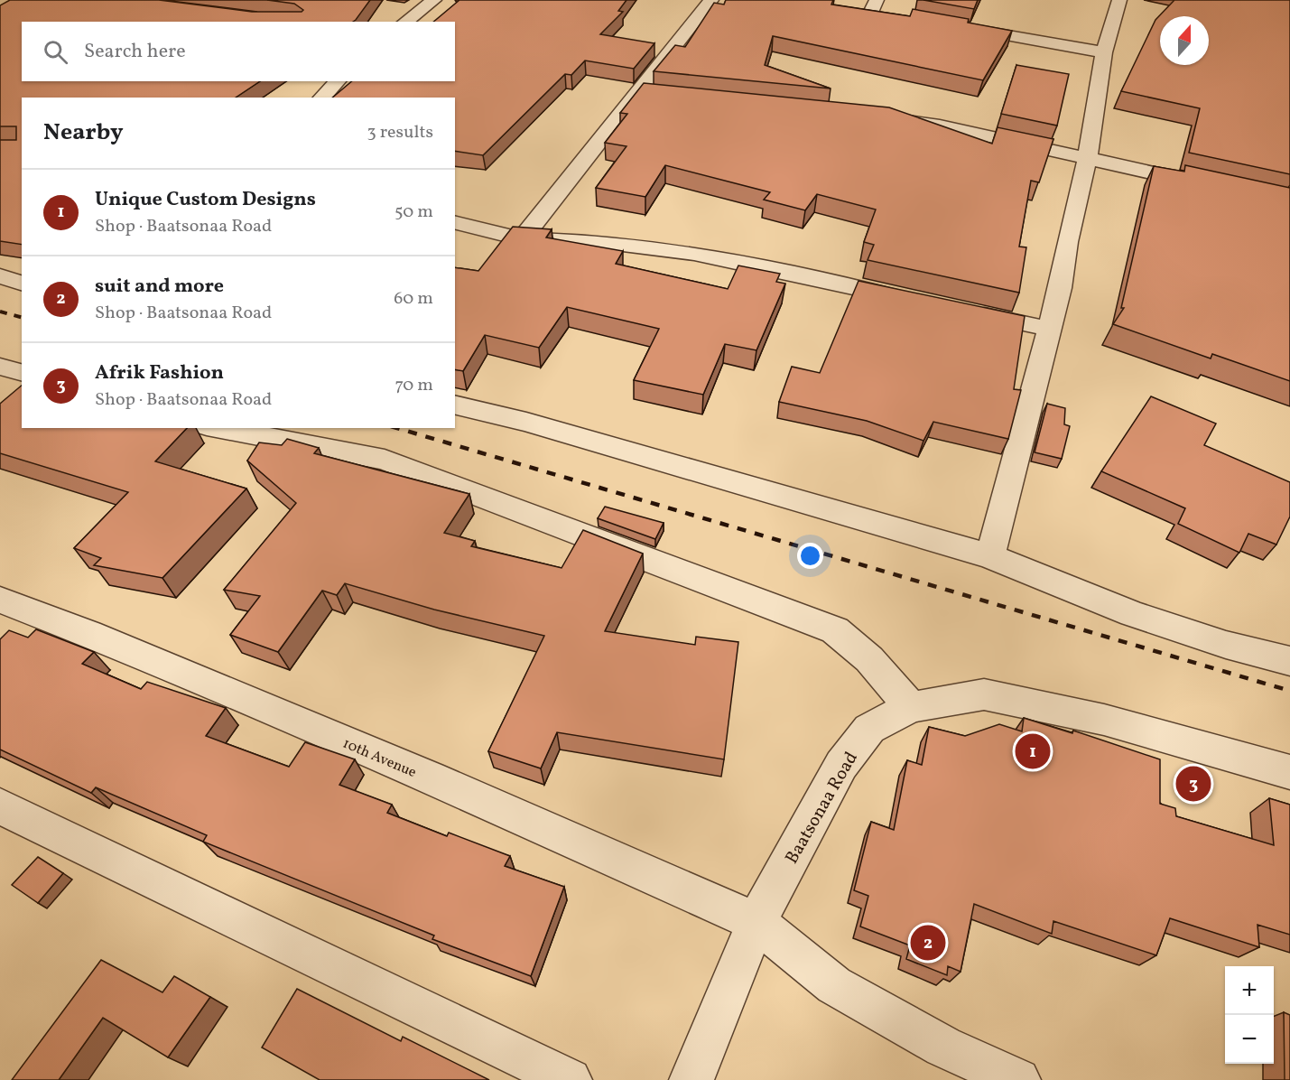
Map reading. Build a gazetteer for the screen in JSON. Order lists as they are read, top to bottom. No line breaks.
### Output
{"streets":{"street":["10th Avenue","Baatsonaa Road"]},"crossings":[["10th Avenue","Baatsonaa Road"]],"north":"top","page":{"search":"Search here","heading":["Nearby","3 results"],"list":[{"mark":"1","name":"Unique Custom Designs","note":"Shop · Baatsonaa Road","value":"50 m"},{"mark":"2","name":"suit and more","note":"Shop · Baatsonaa Road","value":"60 m"},{"mark":"3","name":"Afrik Fashion","note":"Shop · Baatsonaa Road","value":"70 m"}],"pins":["1","3","2"],"map_buttons":["+","−"]}}
